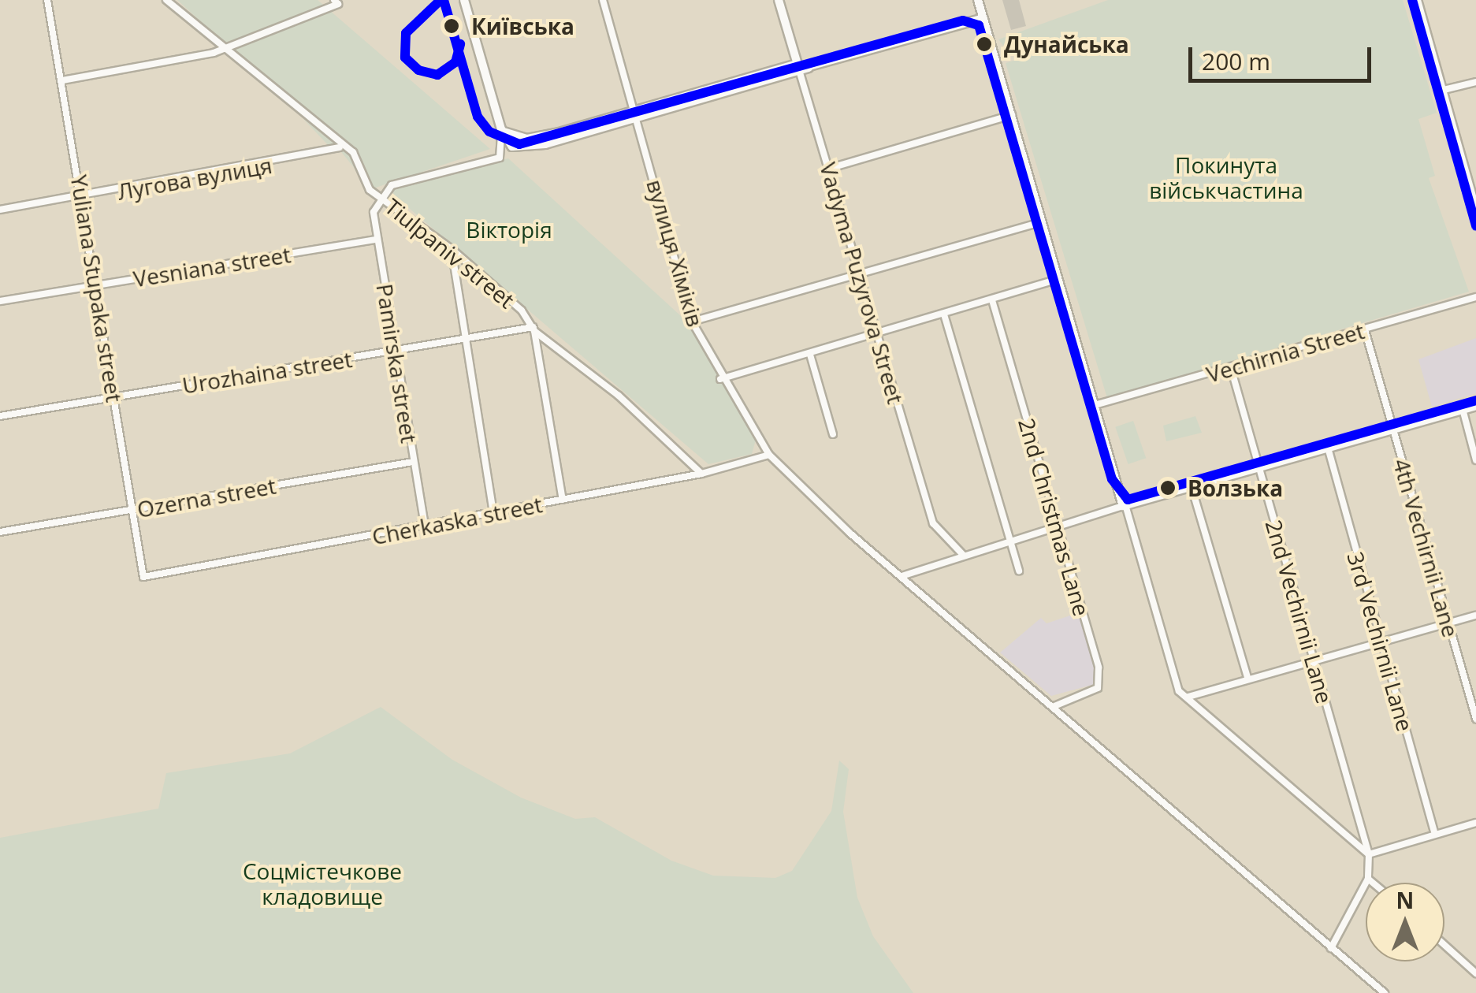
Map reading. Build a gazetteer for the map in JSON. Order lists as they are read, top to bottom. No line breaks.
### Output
{"streets":{"street":["Лугова вулиця","Tiulpaniv street","вулиця Хіміків","Vesniana street","Vadyma Puzyrova Street","Yuliana Stupaka street","Vechirnia Street","Pamirska street","Urozhaina street","Ozerna street","2nd Christmas Lane","Cherkaska street","4th Vechirnii Lane","2nd Vechirnii Lane","3rd Vechirnii Lane"]},"crossings":[["Лугова вулиця","Tiulpaniv street"],["Лугова вулиця","Yuliana Stupaka street"],["Tiulpaniv street","Pamirska street"],["Tiulpaniv street","Urozhaina street"],["Tiulpaniv street","Cherkaska street"],["вулиця Хіміків","2nd Christmas Lane"],["вулиця Хіміків","Cherkaska street"],["Vesniana street","Yuliana Stupaka street"],["Vesniana street","Pamirska street"],["Yuliana Stupaka street","Urozhaina street"],["Yuliana Stupaka street","Ozerna street"],["Yuliana Stupaka street","Cherkaska street"],["Vechirnia Street","4th Vechirnii Lane"],["Vechirnia Street","2nd Vechirnii Lane"],["Pamirska street","Urozhaina street"],["Pamirska street","Ozerna street"],["Pamirska street","Cherkaska street"]],"parks":["Покинута військчастина","Вікторія","Соцмістечкове кладовище"],"places":["Київська","Дунайська","Волзька"],"scale_bar":"200 m","north":"top"}
